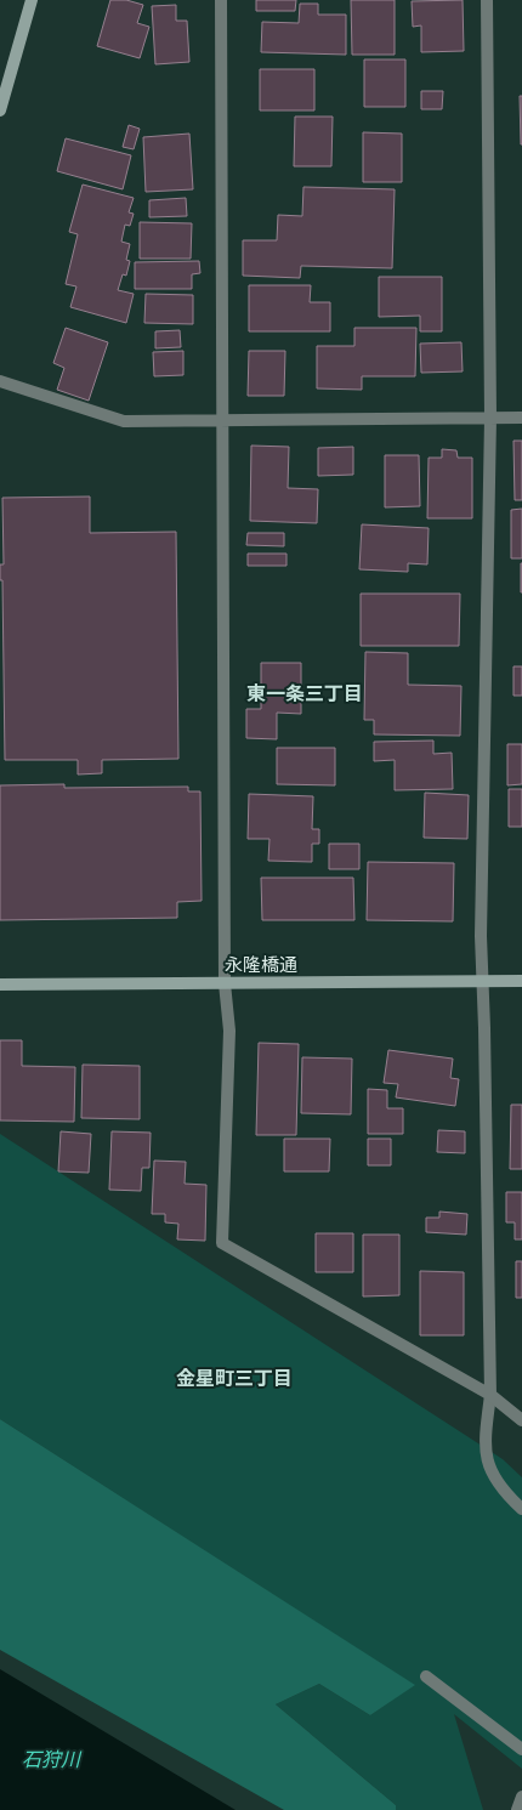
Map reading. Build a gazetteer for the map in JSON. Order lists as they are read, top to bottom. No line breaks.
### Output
{"streets":{"street":["永隆橋通"]},"districts":["東一条三丁目","金星町三丁目"],"water":["石狩川"]}
